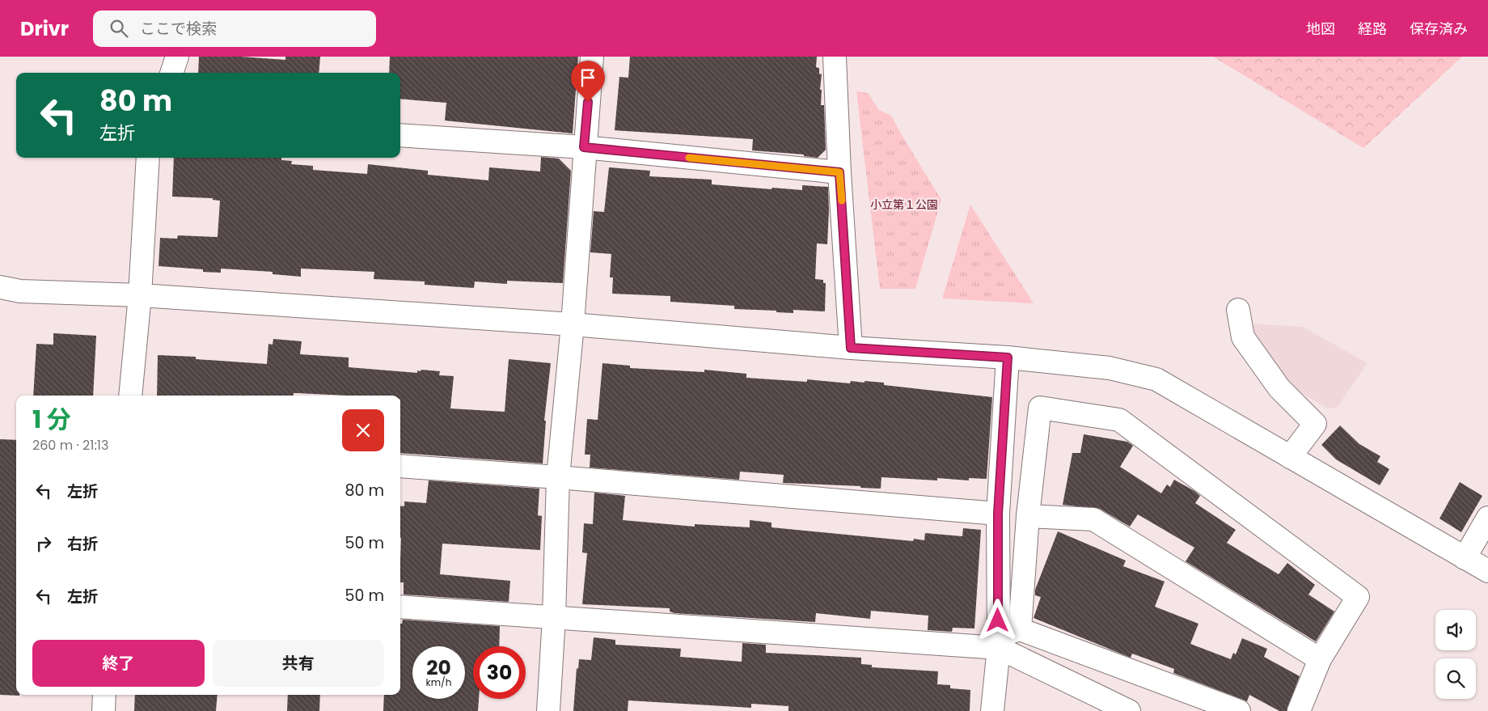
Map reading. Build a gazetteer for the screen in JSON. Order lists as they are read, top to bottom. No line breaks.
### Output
{"parks":["小立第１公園"],"page":{"header":"Drivr","search":"ここで検索","nav":["地図","経路","保存済み"],"turn":["80 m","左折"],"heading":["1 分","260 m · 21:13"],"list":[{"name":"左折","value":"80 m"},{"name":"右折","value":"50 m"},{"name":"左折","value":"50 m"}],"buttons":["終了","共有"],"speed":"20 km/h","limit":"30"}}
